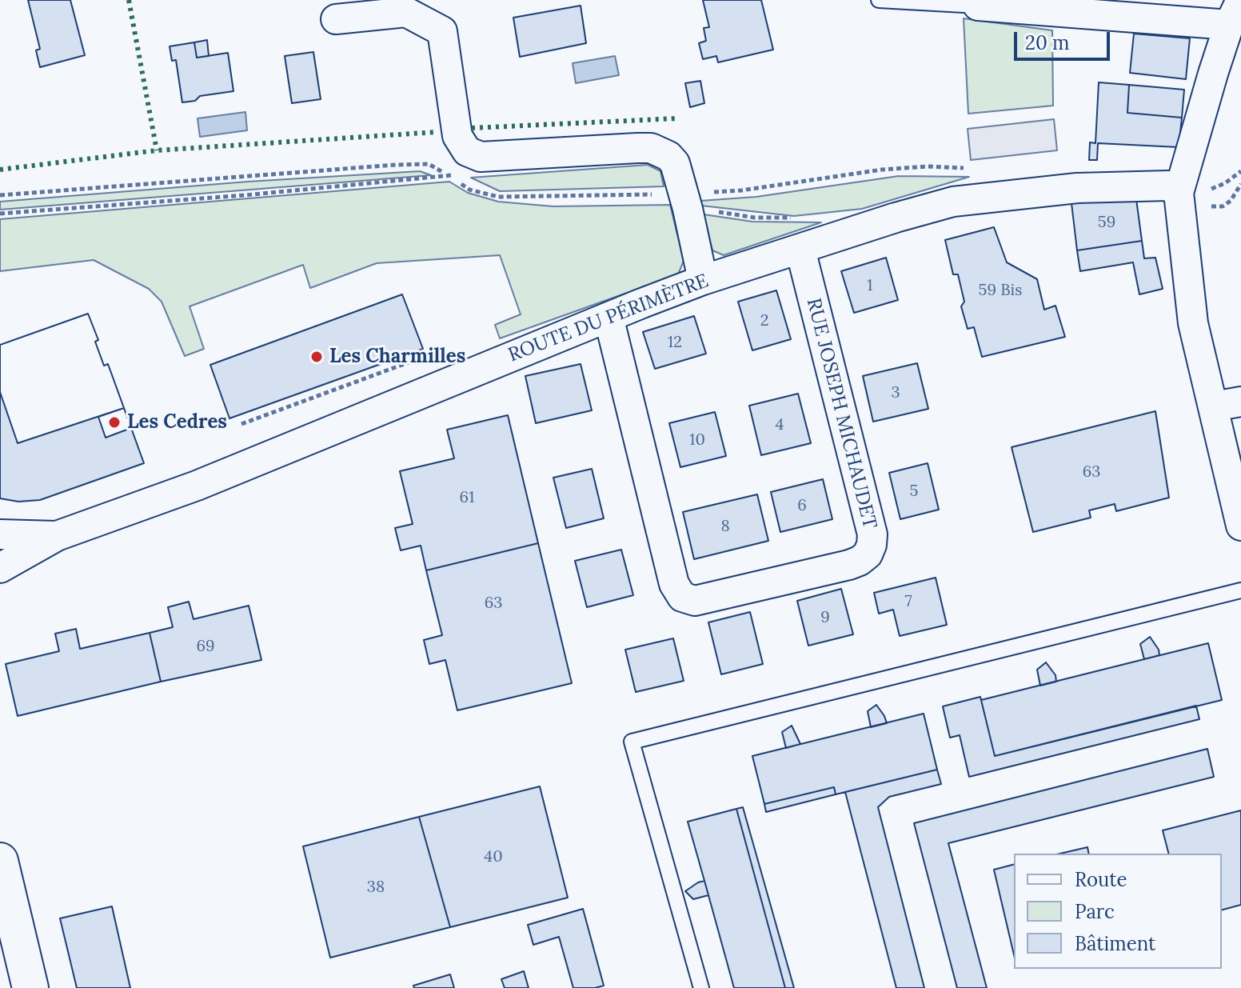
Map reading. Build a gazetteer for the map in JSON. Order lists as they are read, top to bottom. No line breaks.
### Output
{"streets":{"street":["ROUTE DU PÉRIMÈTRE","RUE JOSEPH MICHAUDET"]},"crossings":[["ROUTE DU PÉRIMÈTRE","RUE JOSEPH MICHAUDET"]],"places":["Les Charmilles","Les Cedres"],"house_numbers":["59","1","59 Bis","2","12","3","4","10","63","5","61","6","8","7","63","9","69","40","38"],"legend":["Route","Parc","Bâtiment"],"scale_bar":"20 m"}
